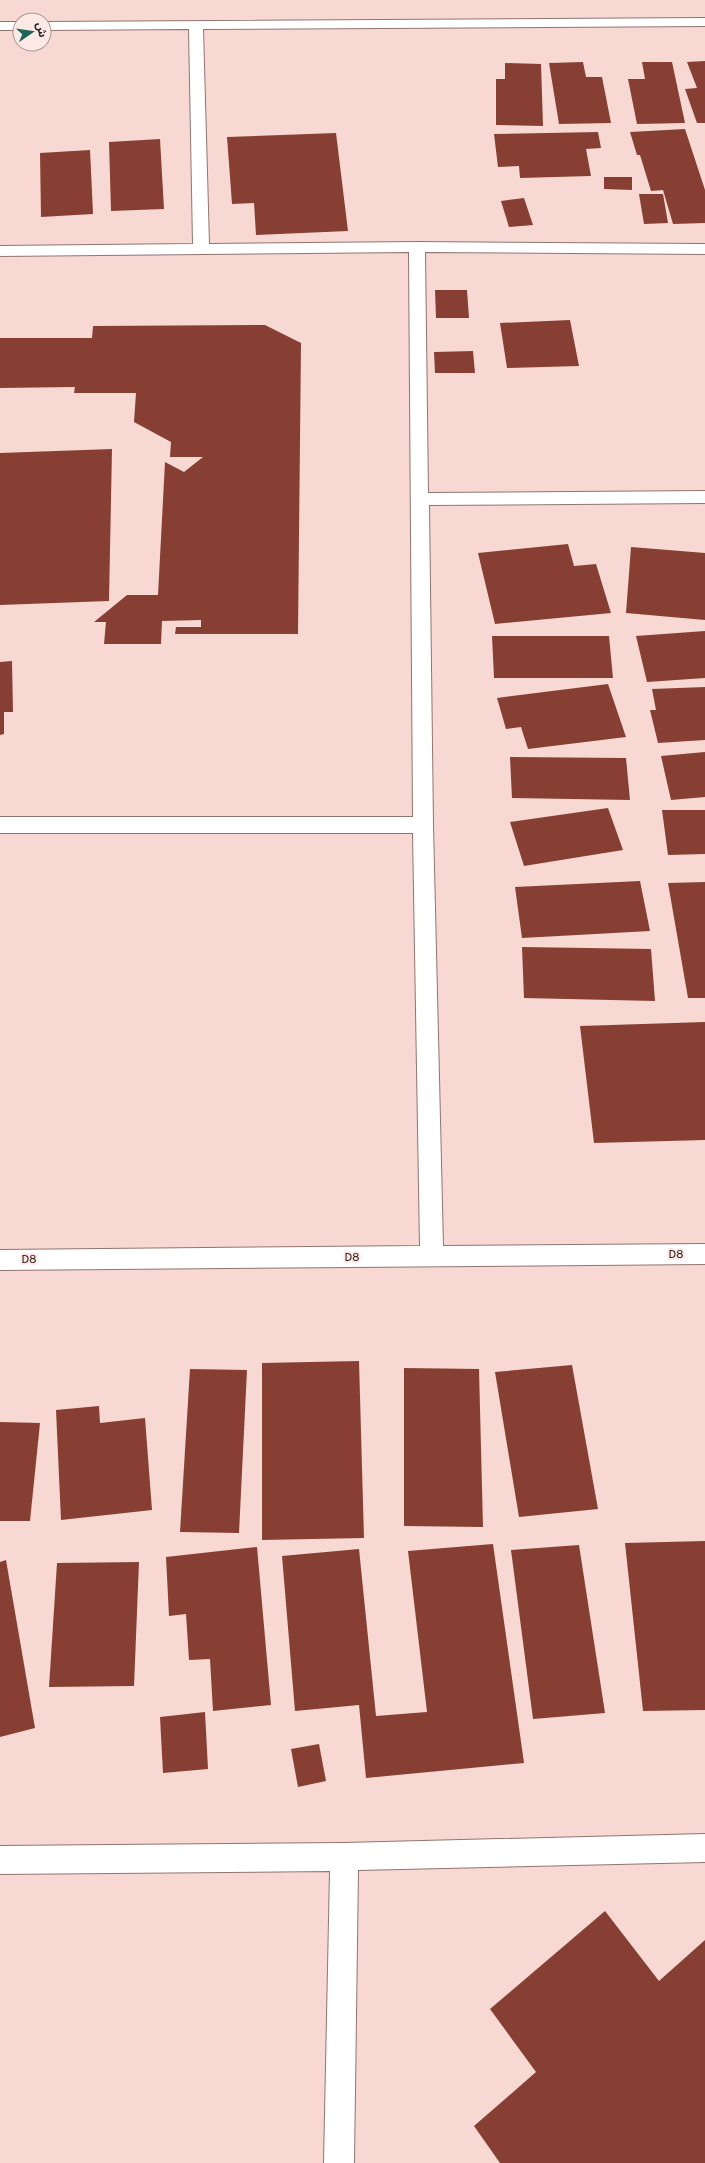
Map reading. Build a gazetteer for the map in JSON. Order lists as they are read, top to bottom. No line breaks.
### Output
{"streets":{"street":["D8"]},"north":"right"}
